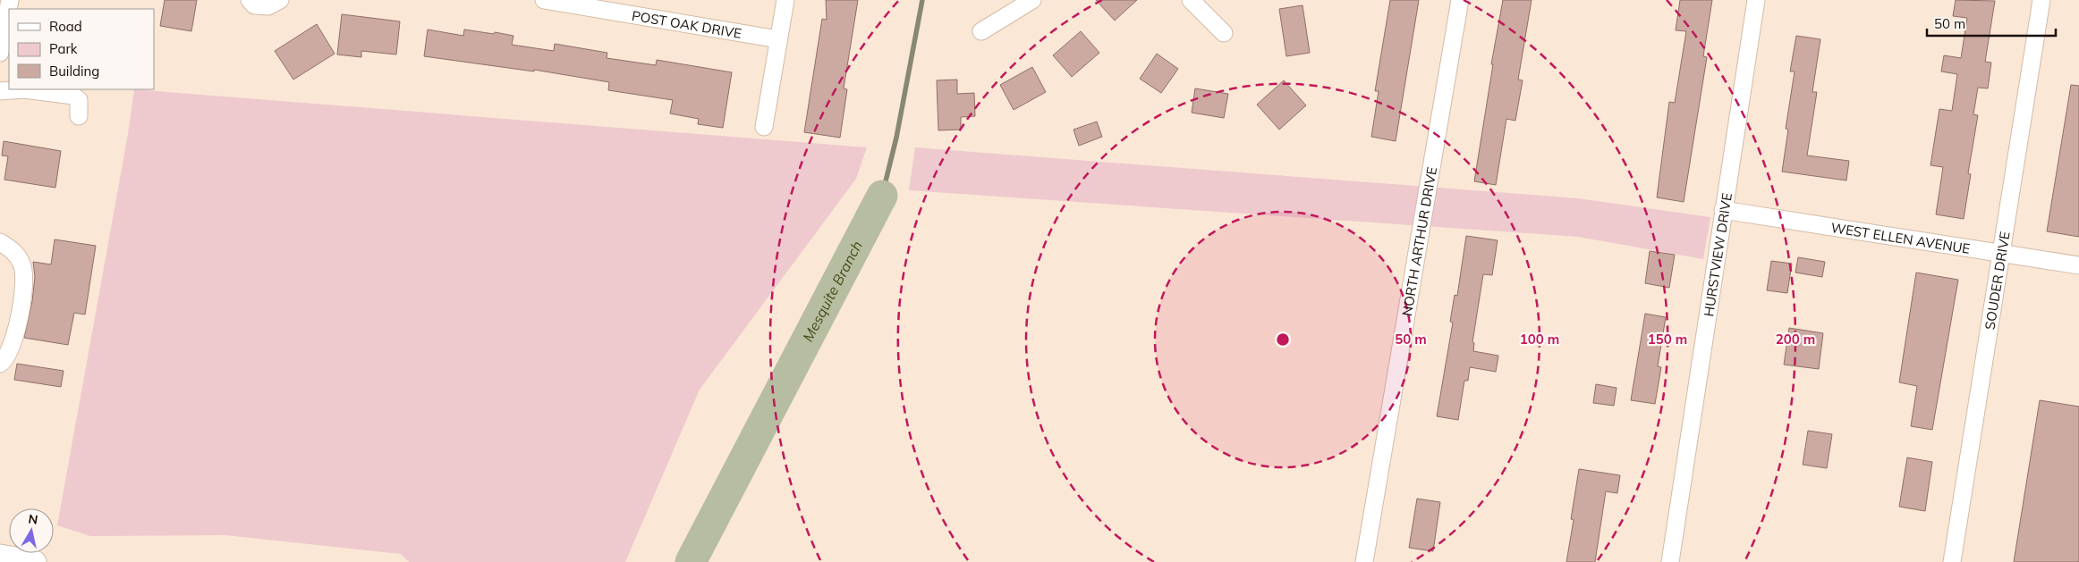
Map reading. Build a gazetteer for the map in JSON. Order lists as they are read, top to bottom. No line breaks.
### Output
{"streets":{"street":["POST OAK DRIVE","WEST ELLEN AVENUE","NORTH ARTHUR DRIVE","HURSTVIEW DRIVE","SOUDER DRIVE"]},"crossings":[["WEST ELLEN AVENUE","HURSTVIEW DRIVE"],["WEST ELLEN AVENUE","SOUDER DRIVE"]],"water":["Mesquite Branch"],"legend":["Road","Park","Building"],"scale_bar":"50 m","north":"top","rings":["50 m","100 m","150 m","200 m"]}
